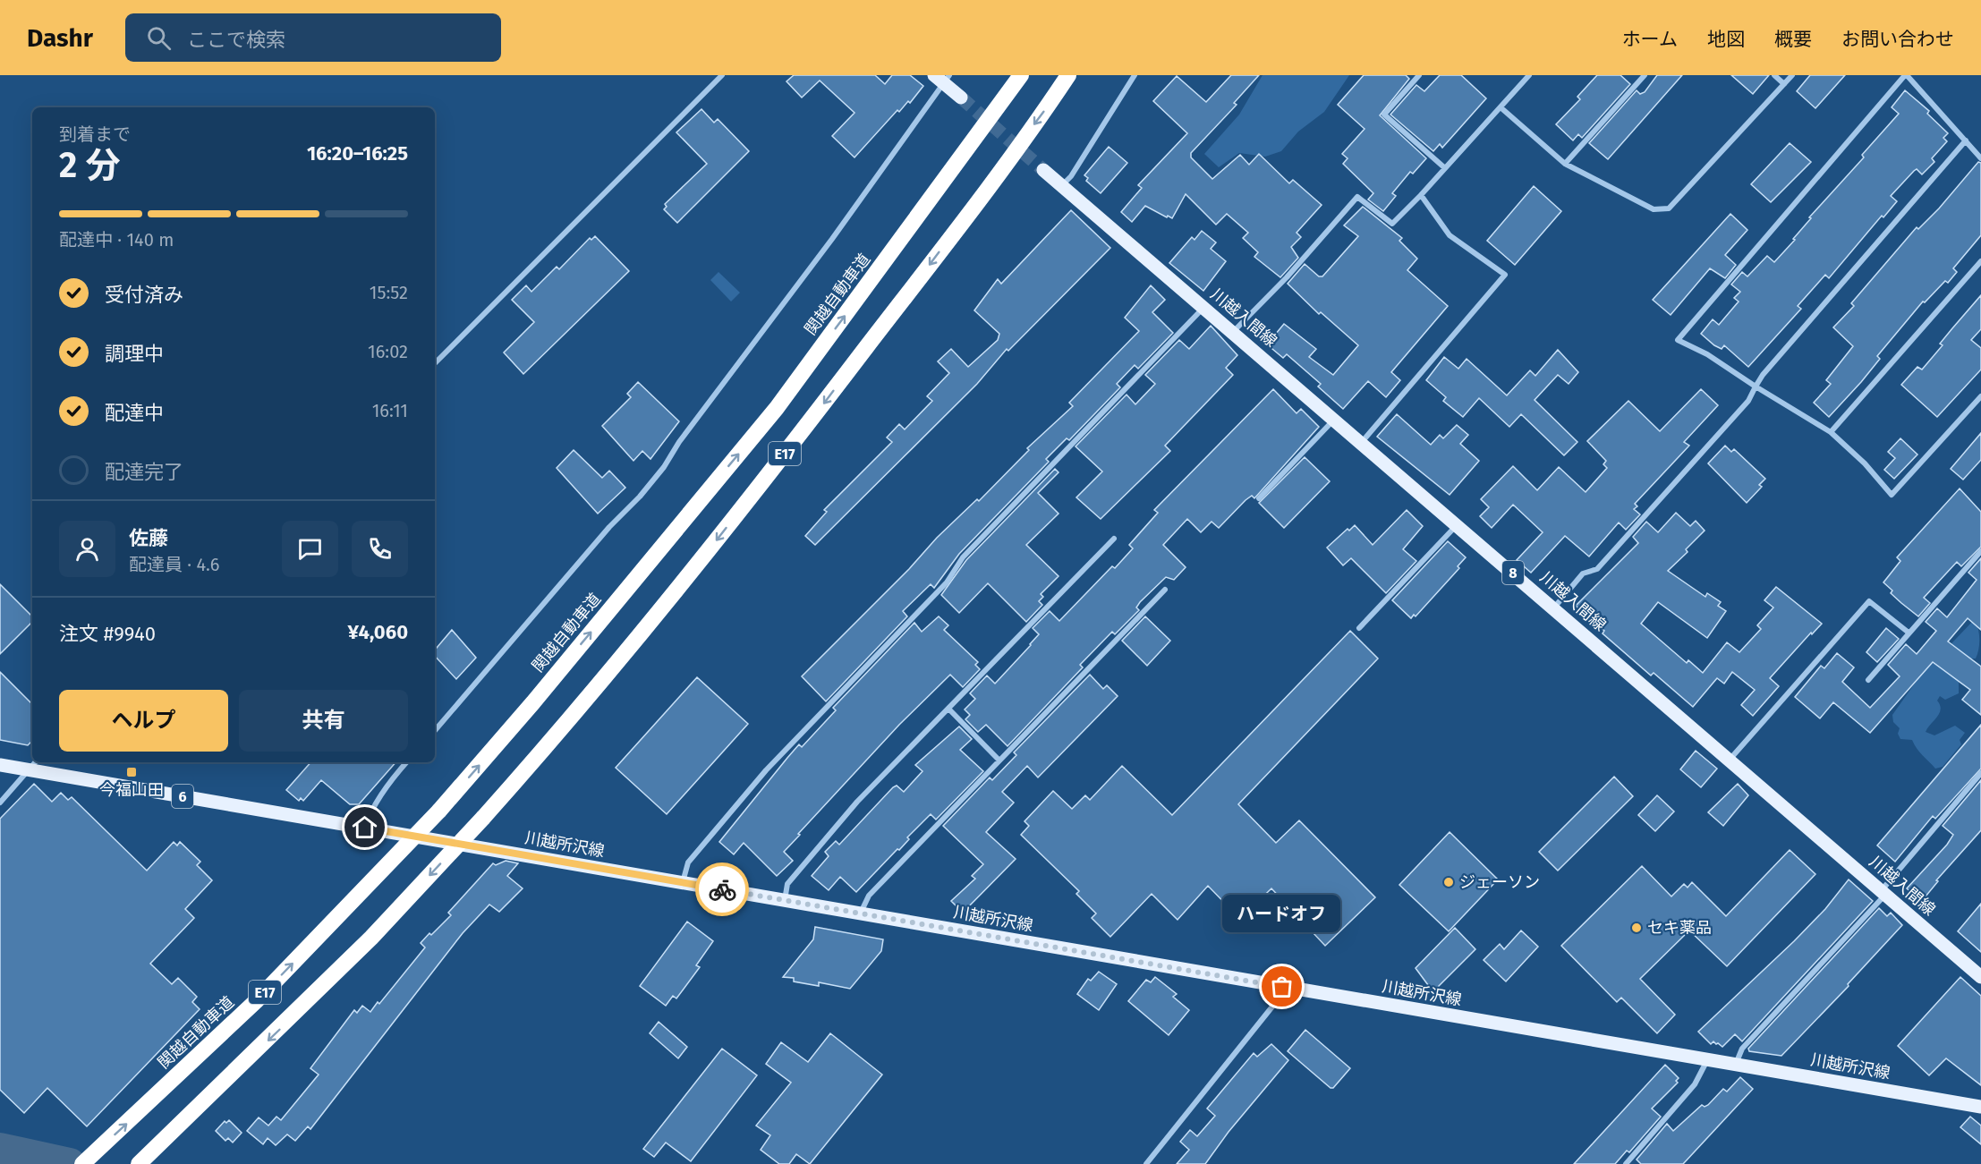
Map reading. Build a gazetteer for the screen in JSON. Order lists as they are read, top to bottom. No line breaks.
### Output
{"streets":{"highway":["関越自動車道","E17"],"main road":["川越入間線","8","6","川越所沢線"]},"places":{"transit":["今福山田"],"other":["ジェーソン","セキ薬品","ハードオフ"]},"page":{"header":"Dashr","search":"ここで検索","nav":["ホーム","地図","概要","お問い合わせ"],"heading":["2 分","到着まで","16:20–16:25"],"panel":["佐藤","配達員 · 4.6","注文 #9940","¥4,060"],"bar":"配達中 · 140 m","list":[["受付済み","15:52"],["調理中","16:02"],["配達中","16:11"],"配達完了"],"buttons":["ヘルプ","共有"],"bubble":"ハードオフ"}}
